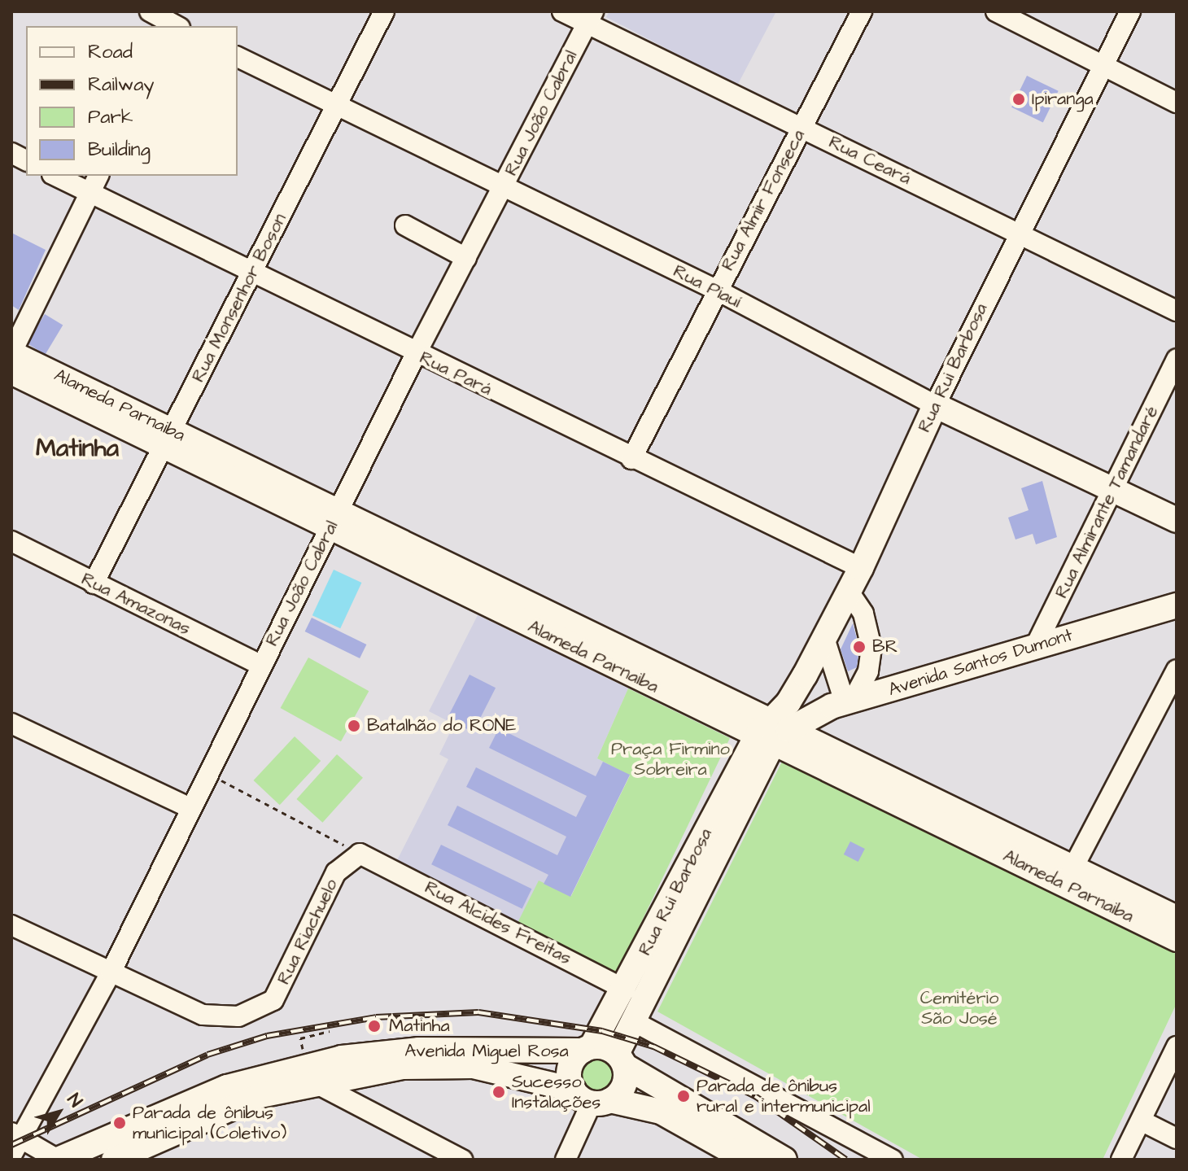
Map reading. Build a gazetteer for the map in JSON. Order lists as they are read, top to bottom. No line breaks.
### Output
{"streets":{"main road":["Rua Piauí","Rua Rui Barbosa","Alameda Parnaiba","Avenida Santos Dumont","Avenida Miguel Rosa"],"street":["Rua João Cabral","Rua Ceará","Rua Almir Fonseca","Rua Monsenhor Boson","Rua Pará","Rua Almirante Tamandaré","Rua Amazonas","Rua Alcides Freitas","Rua Riachuelo"]},"crossings":[["Rua João Cabral","Rua Ceará"],["Rua João Cabral","Rua Piauí"],["Rua João Cabral","Rua Pará"],["Rua João Cabral","Alameda Parnaiba"],["Rua João Cabral","Rua Amazonas"],["Rua João Cabral","Rua Riachuelo"],["Rua Ceará","Rua Almir Fonseca"],["Rua Ceará","Rua Rui Barbosa"],["Rua Almir Fonseca","Rua Piauí"],["Rua Almir Fonseca","Rua Pará"],["Rua Piauí","Rua Monsenhor Boson"],["Rua Piauí","Rua Rui Barbosa"],["Rua Piauí","Rua Almirante Tamandaré"],["Rua Monsenhor Boson","Rua Pará"],["Rua Monsenhor Boson","Alameda Parnaiba"],["Rua Monsenhor Boson","Rua Amazonas"],["Rua Rui Barbosa","Rua Pará"],["Rua Rui Barbosa","Alameda Parnaiba"],["Rua Rui Barbosa","Avenida Santos Dumont"],["Rua Rui Barbosa","Rua Alcides Freitas"],["Rua Rui Barbosa","Avenida Miguel Rosa"],["Alameda Parnaiba","Avenida Santos Dumont"],["Rua Almirante Tamandaré","Avenida Santos Dumont"],["Rua Alcides Freitas","Rua Riachuelo"]],"districts":["Matinha"],"parks":["Praça Firmino Sobreira","Cemitério São José"],"places":["Ipiranga","BR","Batalhão do RONE","Matinha","Sucesso Instalações","Parada de ônibus rural e intermunicipal","Parada de ônibus municipal (Coletivo)"],"legend":["Road","Railway","Park","Building"],"north":"top right"}
